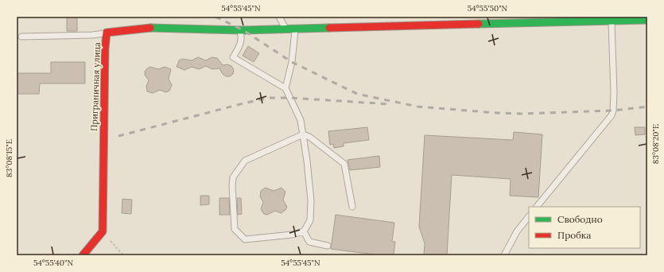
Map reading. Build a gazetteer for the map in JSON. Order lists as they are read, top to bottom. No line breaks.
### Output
{"streets":{"street":["Приграничная улица"]},"legend":["Свободно","Пробка"],"coordinates":["54°55'45\"N","54°55'50\"N","83°08'20\"E","83°08'15\"E","54°55'40\"N"]}
